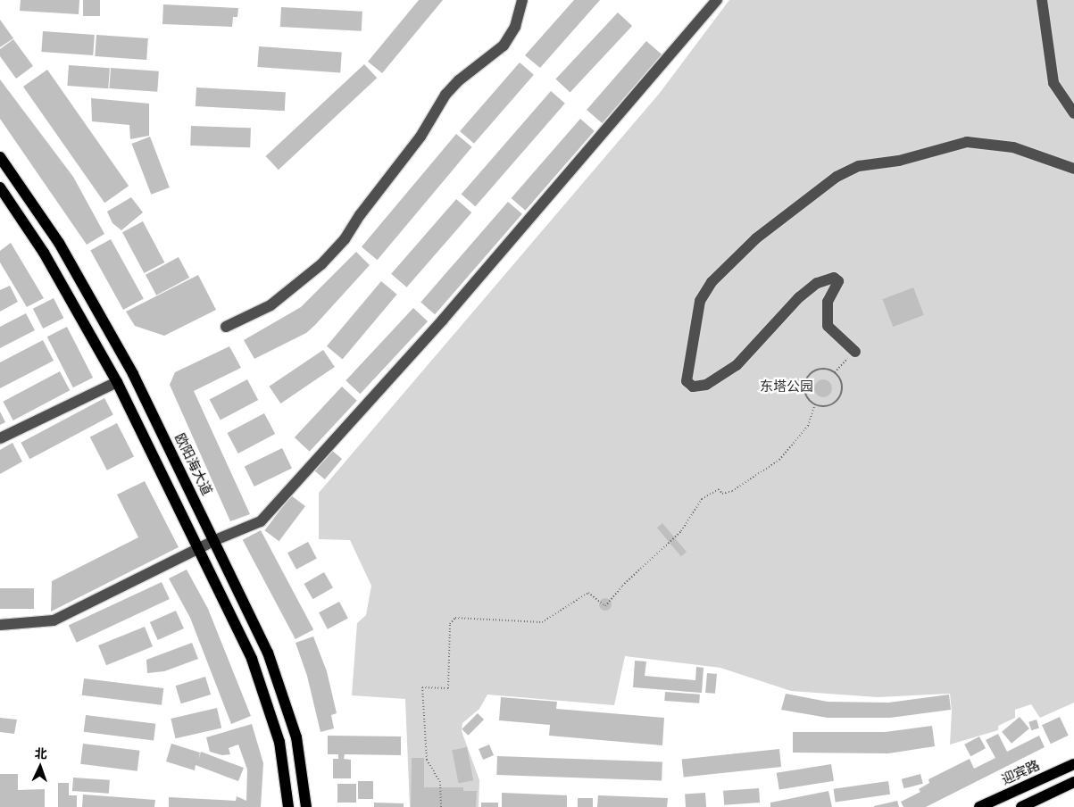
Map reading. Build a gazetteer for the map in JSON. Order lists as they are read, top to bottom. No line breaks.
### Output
{"streets":{"main road":["欧阳海大道","迎宾路"]},"parks":["东塔公园"],"north":"top"}
